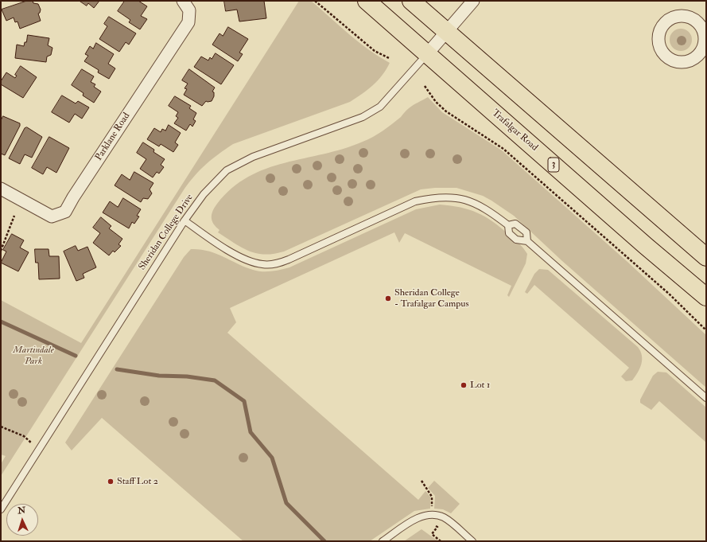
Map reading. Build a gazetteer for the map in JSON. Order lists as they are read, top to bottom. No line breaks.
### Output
{"streets":{"main road":["Trafalgar Road","3"],"street":["Parklane Road"],"lane":["Sheridan College Drive"]},"crossings":[["Trafalgar Road","Sheridan College Drive"]],"parks":["Martindale Park"],"places":["Sheridan College - Trafalgar Campus","Lot 1","Staff Lot 2"],"north":"top"}
